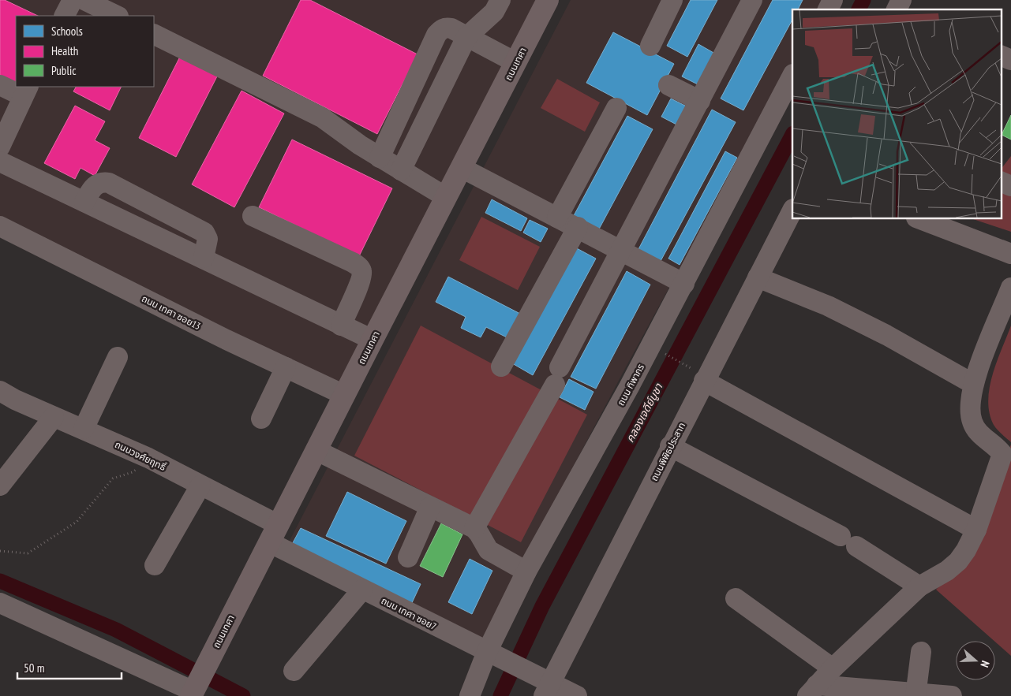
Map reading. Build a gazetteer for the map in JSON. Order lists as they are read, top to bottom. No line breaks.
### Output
{"streets":{"main road":["ถนนเทศา"],"street":["ถนน เทศา ซอย13","ถนน ทิพากร","ถนนพิพิธประสาท","ถนนวงศ์ยฤทธิ์","ถนน เทศา ซอย7"]},"crossings":[["ถนนเทศา","ถนน เทศา ซอย13"],["ถนนเทศา","ถนนวงศ์ยฤทธิ์"],["ถนนเทศา","ถนน เทศา ซอย7"],["ถนน ทิพากร","ถนน เทศา ซอย7"],["ถนนพิพิธประสาท","ถนน เทศา ซอย7"],["ถนนวงศ์ยฤทธิ์","ถนน เทศา ซอย7"]],"water":["คลองเจดีย์บูชา"],"legend":["Schools","Health","Public"],"scale_bar":"50 m","north":"right"}
